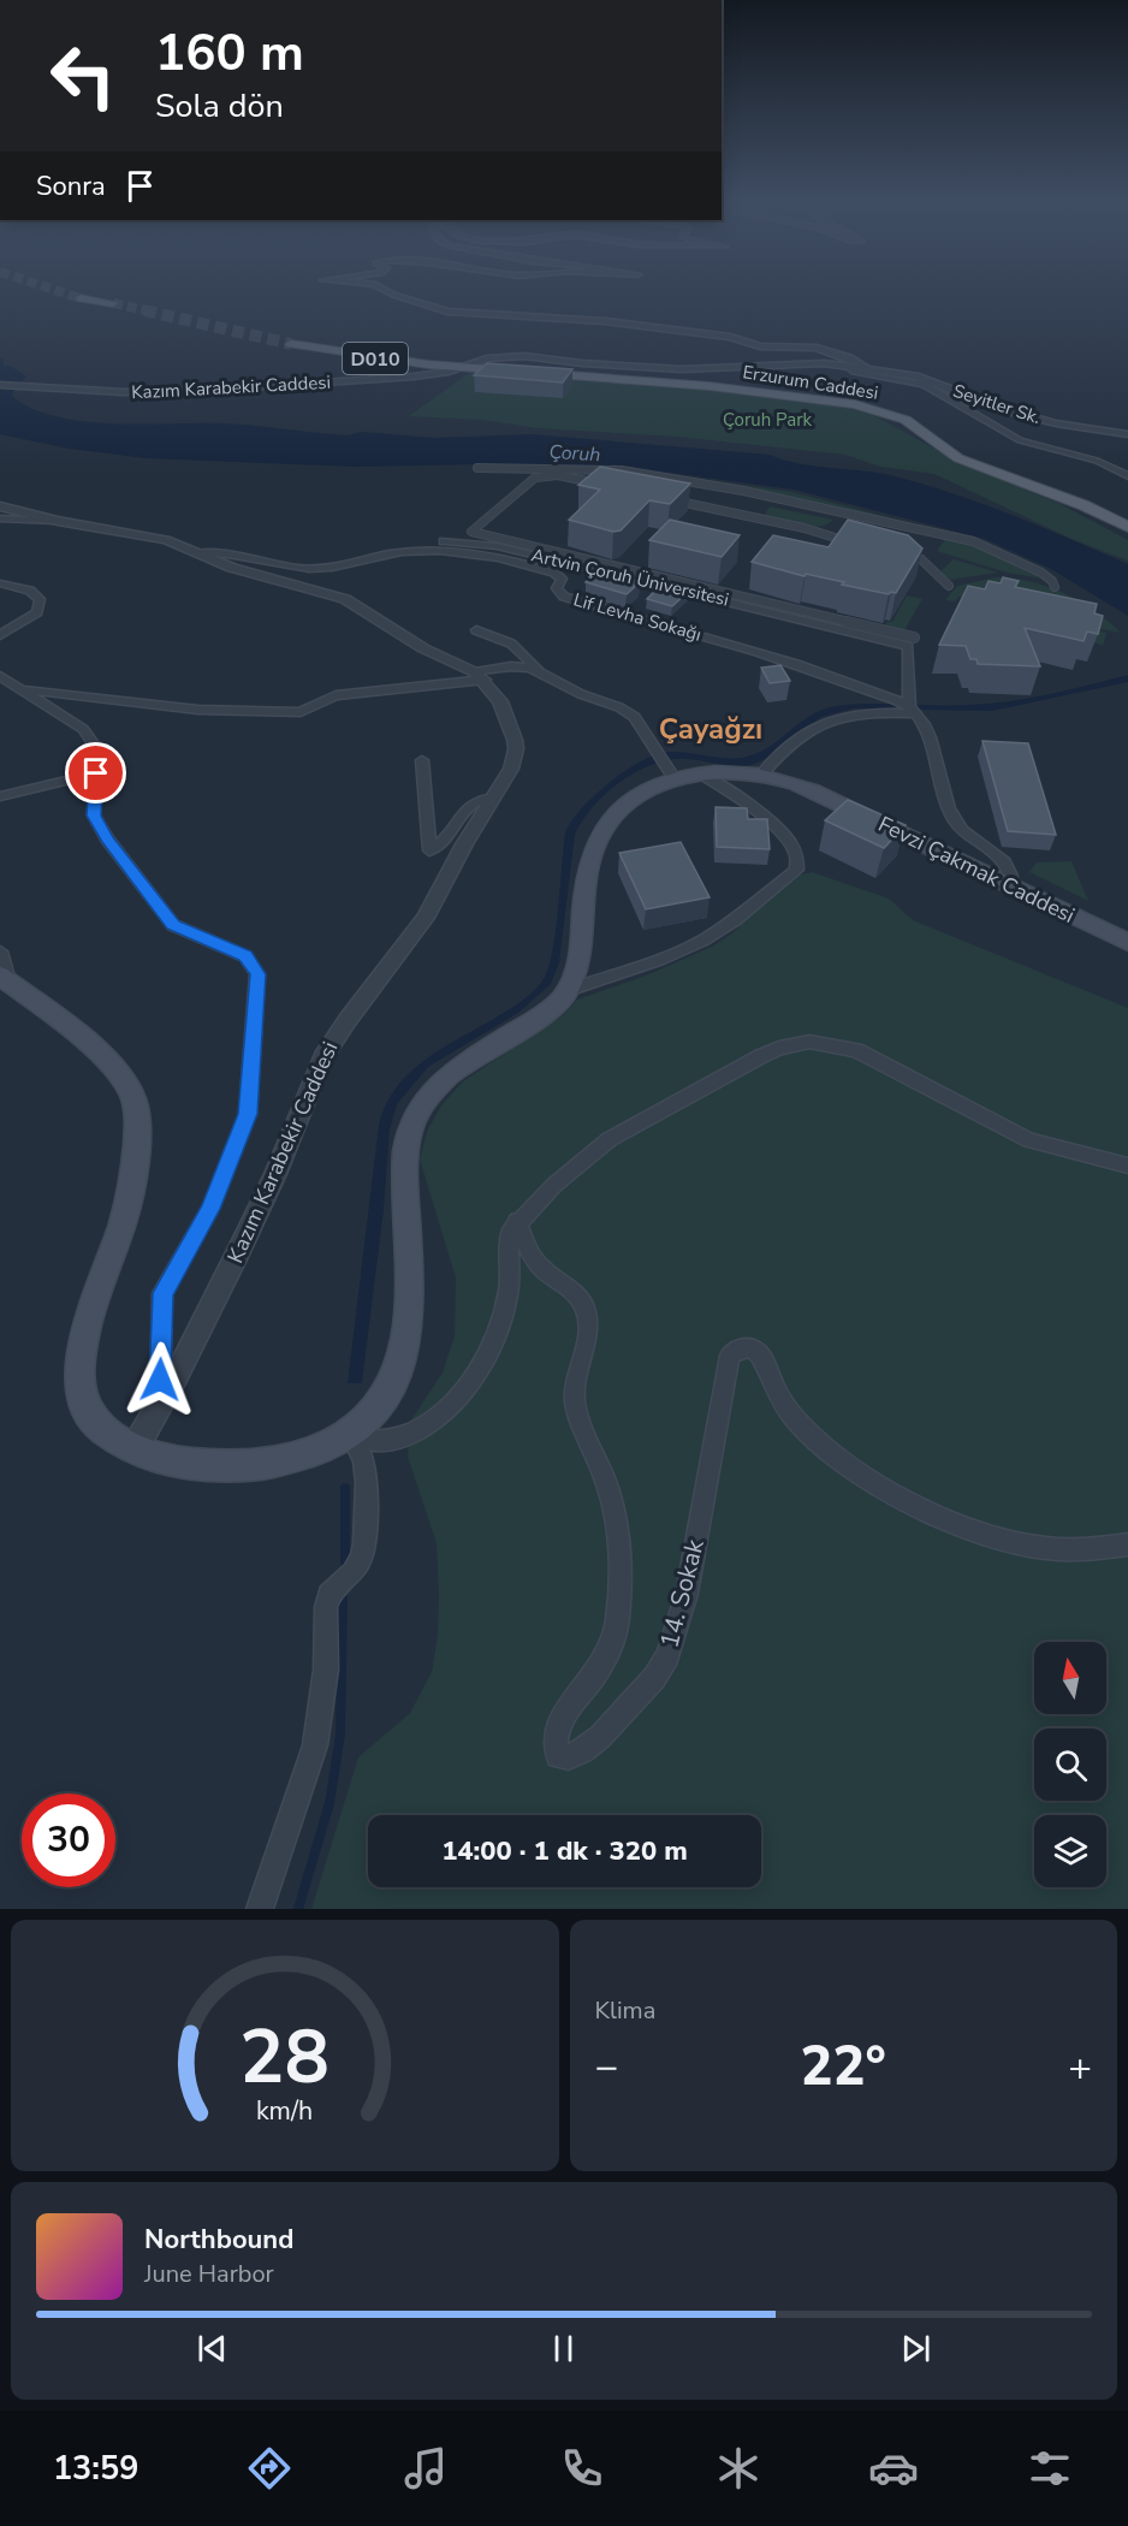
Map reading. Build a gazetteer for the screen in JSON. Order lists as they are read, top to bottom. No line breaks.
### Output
{"streets":{"main road":["D010","Erzurum Caddesi","Fevzi Çakmak Caddesi"],"street":["Kazım Karabekir Caddesi","Seyitler Sk.","Artvin Çoruh Üniversitesi","Lif Levha Sokağı","14. Sokak"]},"crossings":[["D010","Erzurum Caddesi"],["D010","Kazım Karabekir Caddesi"],["Erzurum Caddesi","Kazım Karabekir Caddesi"],["Kazım Karabekir Caddesi","Seyitler Sk."],["Kazım Karabekir Caddesi","Fevzi Çakmak Caddesi"],["Artvin Çoruh Üniversitesi","Lif Levha Sokağı"]],"districts":["Çayağzı"],"water":["Çoruh"],"parks":["Çoruh Park"],"north":"top","page":{"turn":["160 m","Sola dön"],"then":"Sonra","limit":"30","trip":"14:00 · 1 dk · 320 m","tile":"Klima","heat":["−","22°","+"],"song":["Northbound","June Harbor"],"tabs":"13:59","gauge":["28","km/h"]}}
